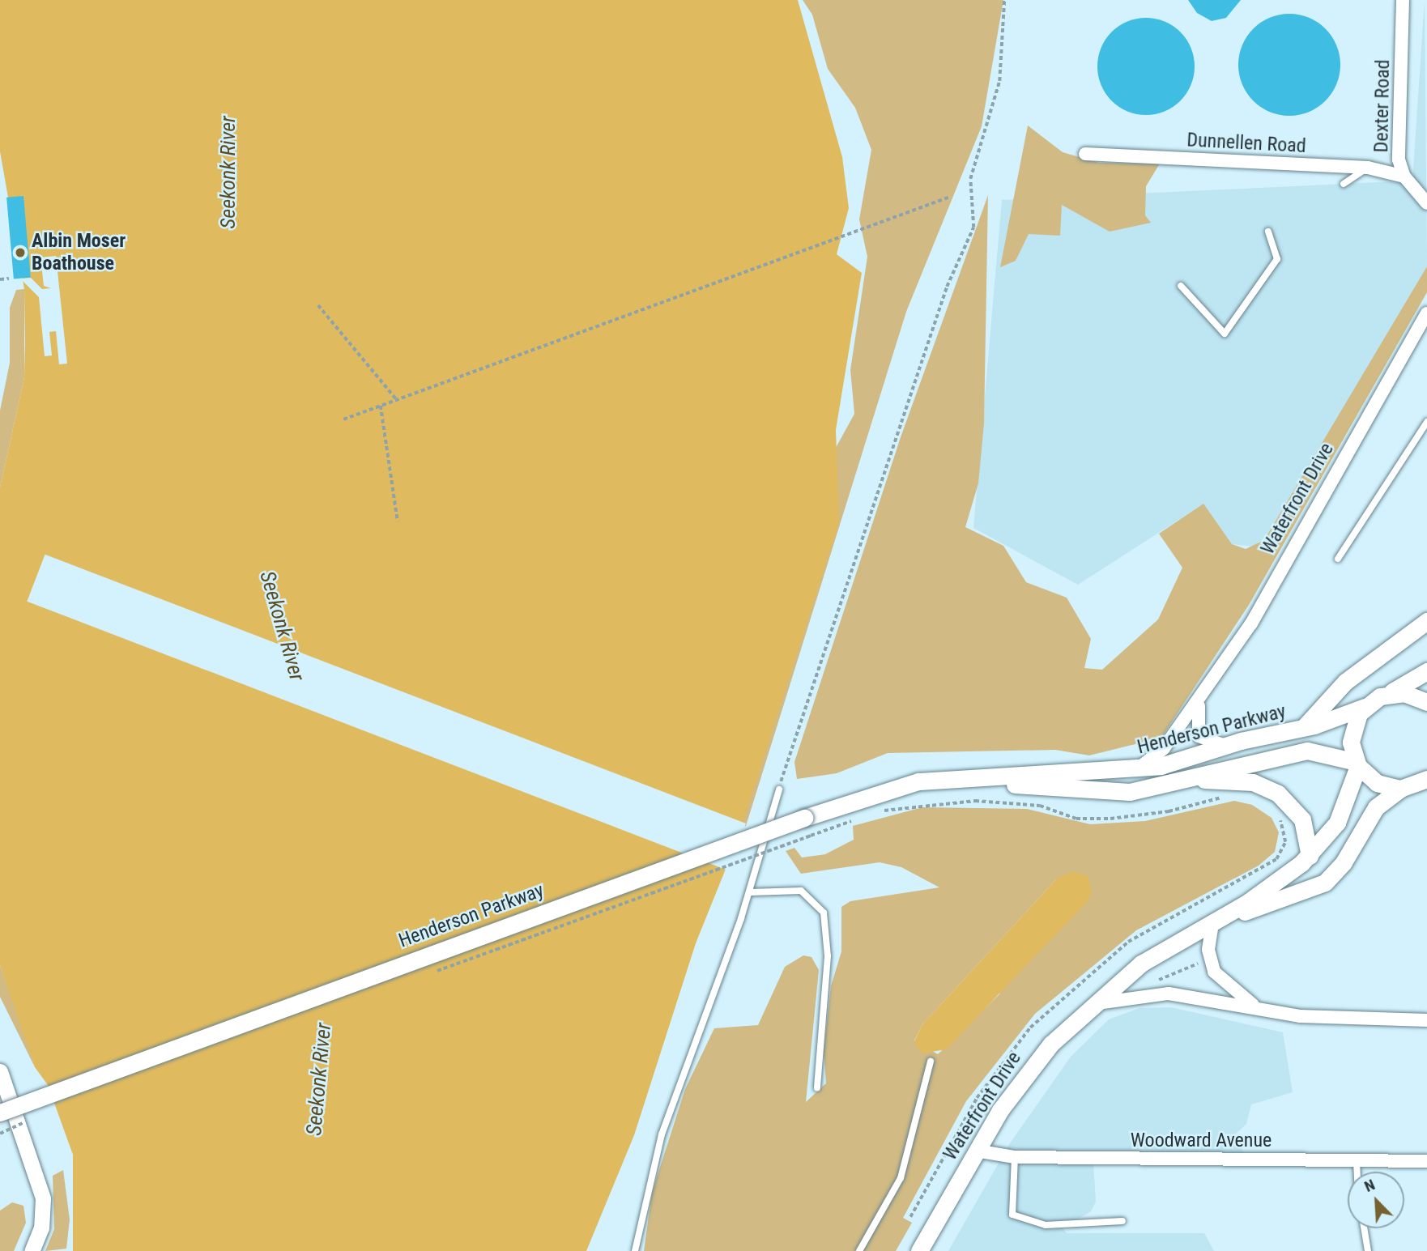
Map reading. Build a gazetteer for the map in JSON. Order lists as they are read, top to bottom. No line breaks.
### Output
{"streets":{"main road":["Waterfront Drive","Henderson Parkway"],"street":["Dexter Road","Dunnellen Road","Woodward Avenue"]},"crossings":[["Dexter Road","Dunnellen Road"],["Waterfront Drive","Henderson Parkway"],["Waterfront Drive","Woodward Avenue"]],"water":["Seekonk River"],"places":["Albin Moser Boathouse"],"north":"top left"}
